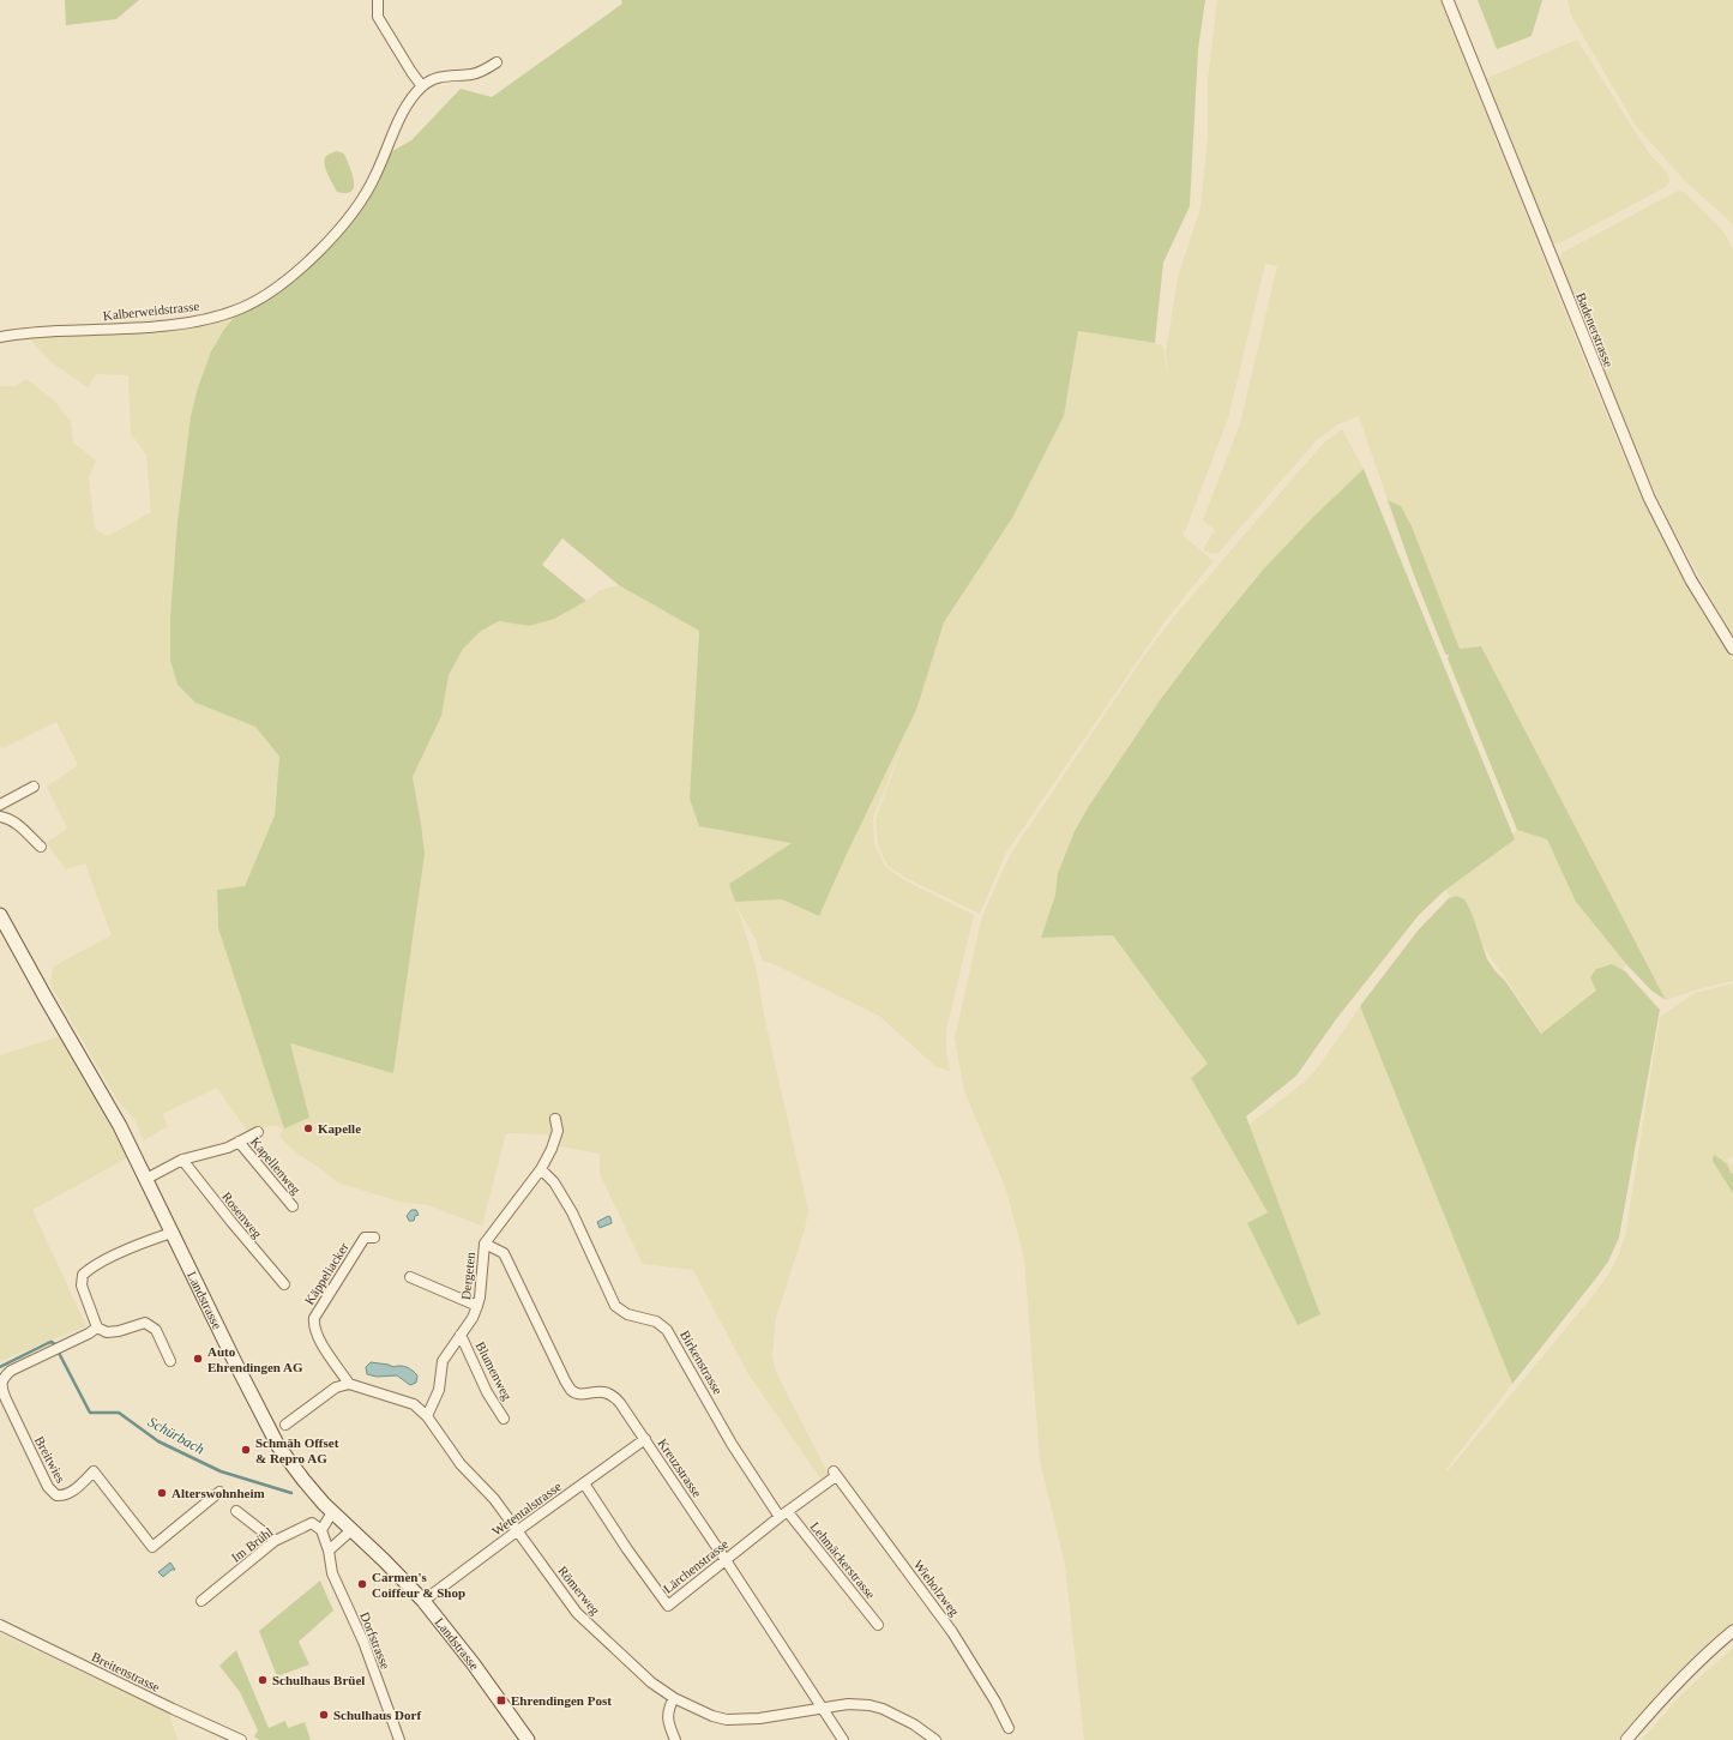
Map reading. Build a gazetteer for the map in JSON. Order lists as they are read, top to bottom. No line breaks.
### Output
{"streets":{"main road":["Landstrasse"],"street":["Kalberweidstrasse","Badenerstrasse","Kapellenweg","Rosenweg","Käppeliacker","Dergeten","Birkenstrasse","Blumenweg","Breitwies","Kreuzstrasse","Wetentalstrasse","Im Brühl","Lehmäckerstrasse","Lärchenstrasse","Wieholzweg","Römerweg","Dorfstrasse","Breitenstrasse"]},"crossings":[["Kapellenweg","Rosenweg"],["Kapellenweg","Landstrasse"],["Käppeliacker","Römerweg"],["Dergeten","Birkenstrasse"],["Dergeten","Blumenweg"],["Dergeten","Kreuzstrasse"],["Dergeten","Römerweg"],["Landstrasse","Wetentalstrasse"],["Birkenstrasse","Lehmäckerstrasse"],["Birkenstrasse","Lärchenstrasse"],["Kreuzstrasse","Wetentalstrasse"],["Kreuzstrasse","Lärchenstrasse"],["Kreuzstrasse","Römerweg"],["Wetentalstrasse","Lärchenstrasse"],["Wetentalstrasse","Römerweg"],["Im Brühl","Dorfstrasse"],["Lehmäckerstrasse","Lärchenstrasse"],["Lärchenstrasse","Wieholzweg"]],"water":["Schürbach"],"places":{"other":["Kapelle","Auto Ehrendingen AG","Schmäh Offset & Repro AG","Alterswohnheim","Carmen's Coiffeur & Shop","Schulhaus Brüel","Schulhaus Dorf"],"transit":["Ehrendingen Post"]}}
